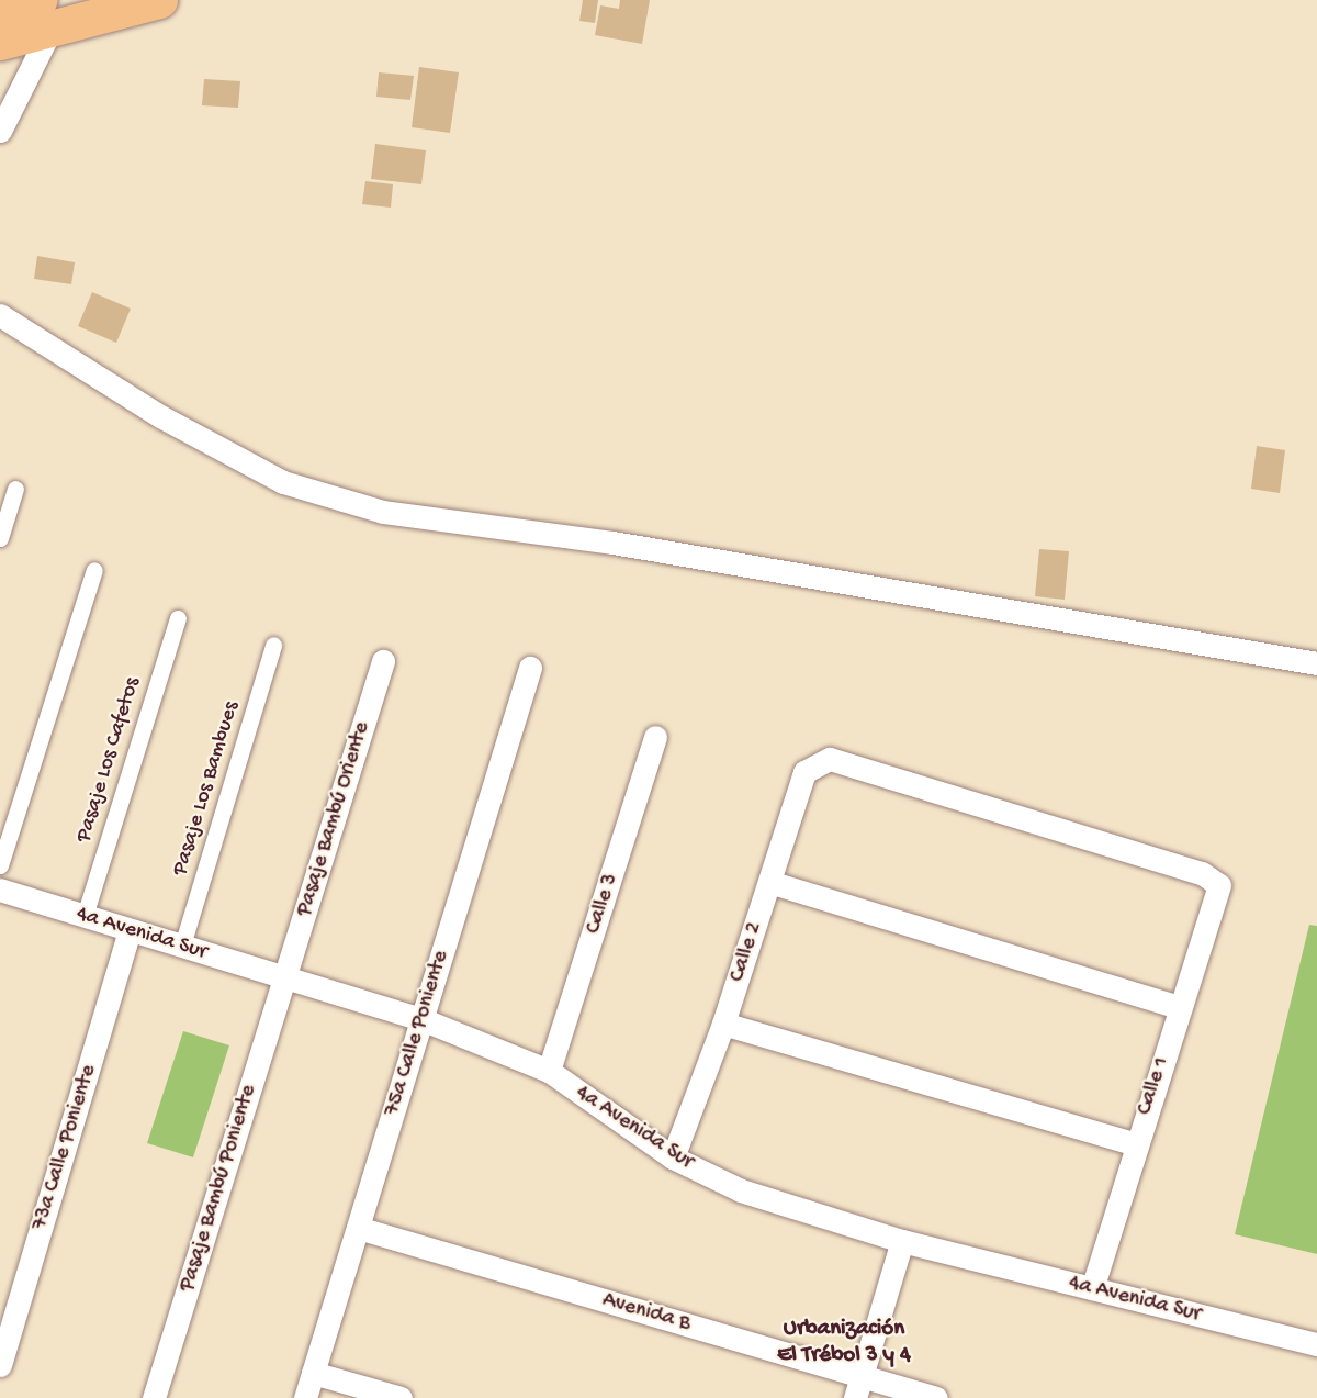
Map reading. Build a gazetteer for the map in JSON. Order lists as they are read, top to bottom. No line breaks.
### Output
{"streets":{"street":["Pasaje Los Cafetos","Pasaje Los Bambues","Pasaje Bambú Oriente","Calle 3","4a Avenida Sur","Calle 2","75a Calle Poniente","Calle 1","73a Calle Poniente","Pasaje Bambú Poniente","Avenida B"]},"crossings":[["Pasaje Los Cafetos","4a Avenida Sur"],["Pasaje Los Bambues","4a Avenida Sur"],["Pasaje Bambú Oriente","4a Avenida Sur"],["Pasaje Bambú Oriente","Pasaje Bambú Poniente"],["Calle 3","4a Avenida Sur"],["4a Avenida Sur","Calle 2"],["4a Avenida Sur","75a Calle Poniente"],["4a Avenida Sur","Calle 1"],["4a Avenida Sur","73a Calle Poniente"],["4a Avenida Sur","Pasaje Bambú Poniente"],["Calle 2","Calle 1"],["75a Calle Poniente","Avenida B"]],"districts":["Urbanización El Trébol 3 y 4"]}
